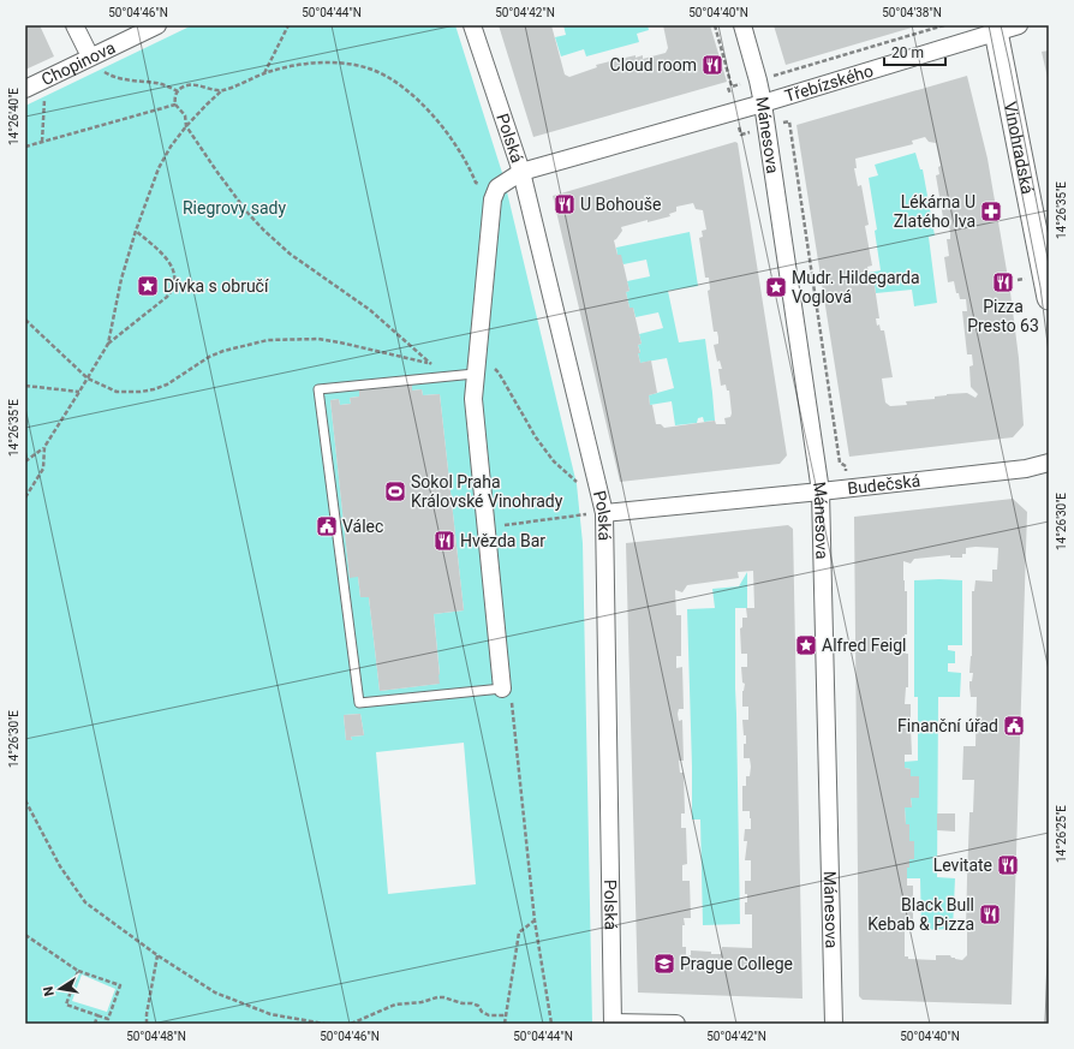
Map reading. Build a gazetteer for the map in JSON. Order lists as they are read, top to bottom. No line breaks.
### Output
{"streets":{"main road":["Vinohradská"],"street":["Chopinova","Třebízského","Mánesova","Polská","Budečská"]},"crossings":[["Třebízského","Mánesova"],["Třebízského","Polská"],["Třebízského","Vinohradská"],["Mánesova","Budečská"],["Polská","Budečská"]],"parks":["Riegrovy sady"],"places":{"restaurant":["Cloud room","U Bohouše","Pizza Presto 63","Hvězda Bar","Levitate","Black Bull Kebab & Pizza"],"pharmacy":["Lékárna U Zlatého lva"],"place":["Dívka s obručí","Mudr. Hildegarda Voglová","Alfred Feigl"],"sports":["Sokol Praha Královské Vinohrady"],"public building":["Válec","Finanční úřad"],"school or university":["Prague College"]},"scale_bar":"20 m","north":"left","coordinates":["50°04'46\"N","50°04'44\"N","50°04'42\"N","50°04'40\"N","50°04'38\"N","14°26'40\"E","14°26'35\"E","14°26'30\"E","14°26'25\"E","50°04'48\"N"]}
